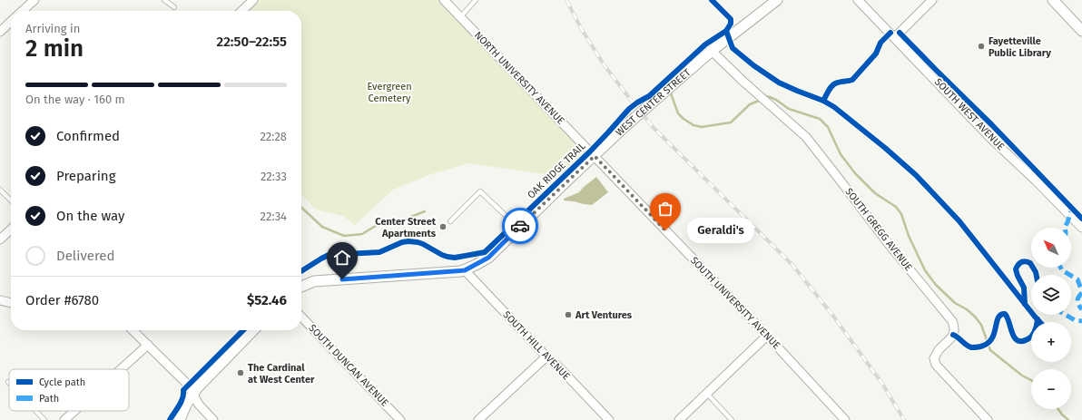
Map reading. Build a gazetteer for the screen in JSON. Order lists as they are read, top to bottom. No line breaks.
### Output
{"streets":{"street":["NORTH UNIVERSITY AVENUE","WEST CENTER STREET","SOUTH WEST AVENUE","SOUTH GREGG AVENUE","SOUTH UNIVERSITY AVENUE","SOUTH HILL AVENUE","SOUTH DUNCAN AVENUE"],"cycle path":["OAK RIDGE TRAIL"]},"crossings":[["NORTH UNIVERSITY AVENUE","WEST CENTER STREET"],["NORTH UNIVERSITY AVENUE","SOUTH UNIVERSITY AVENUE"],["WEST CENTER STREET","SOUTH GREGG AVENUE"],["WEST CENTER STREET","SOUTH UNIVERSITY AVENUE"],["WEST CENTER STREET","SOUTH HILL AVENUE"]],"parks":["Evergreen Cemetery"],"places":["Fayetteville Public Library","Center Street Apartments","Geraldi's","Art Ventures","The Cardinal at West Center"],"legend":["Cycle path","Path"],"north":"top left","page":{"heading":["2 min","Arriving in","22:50–22:55"],"panel":["Order #6780","$52.46"],"bar":"On the way · 160 m","list":[["Confirmed","22:28"],["Preparing","22:33"],["On the way","22:34"],"Delivered"],"bubble":"Geraldi's","map_buttons":["+","−"]}}
